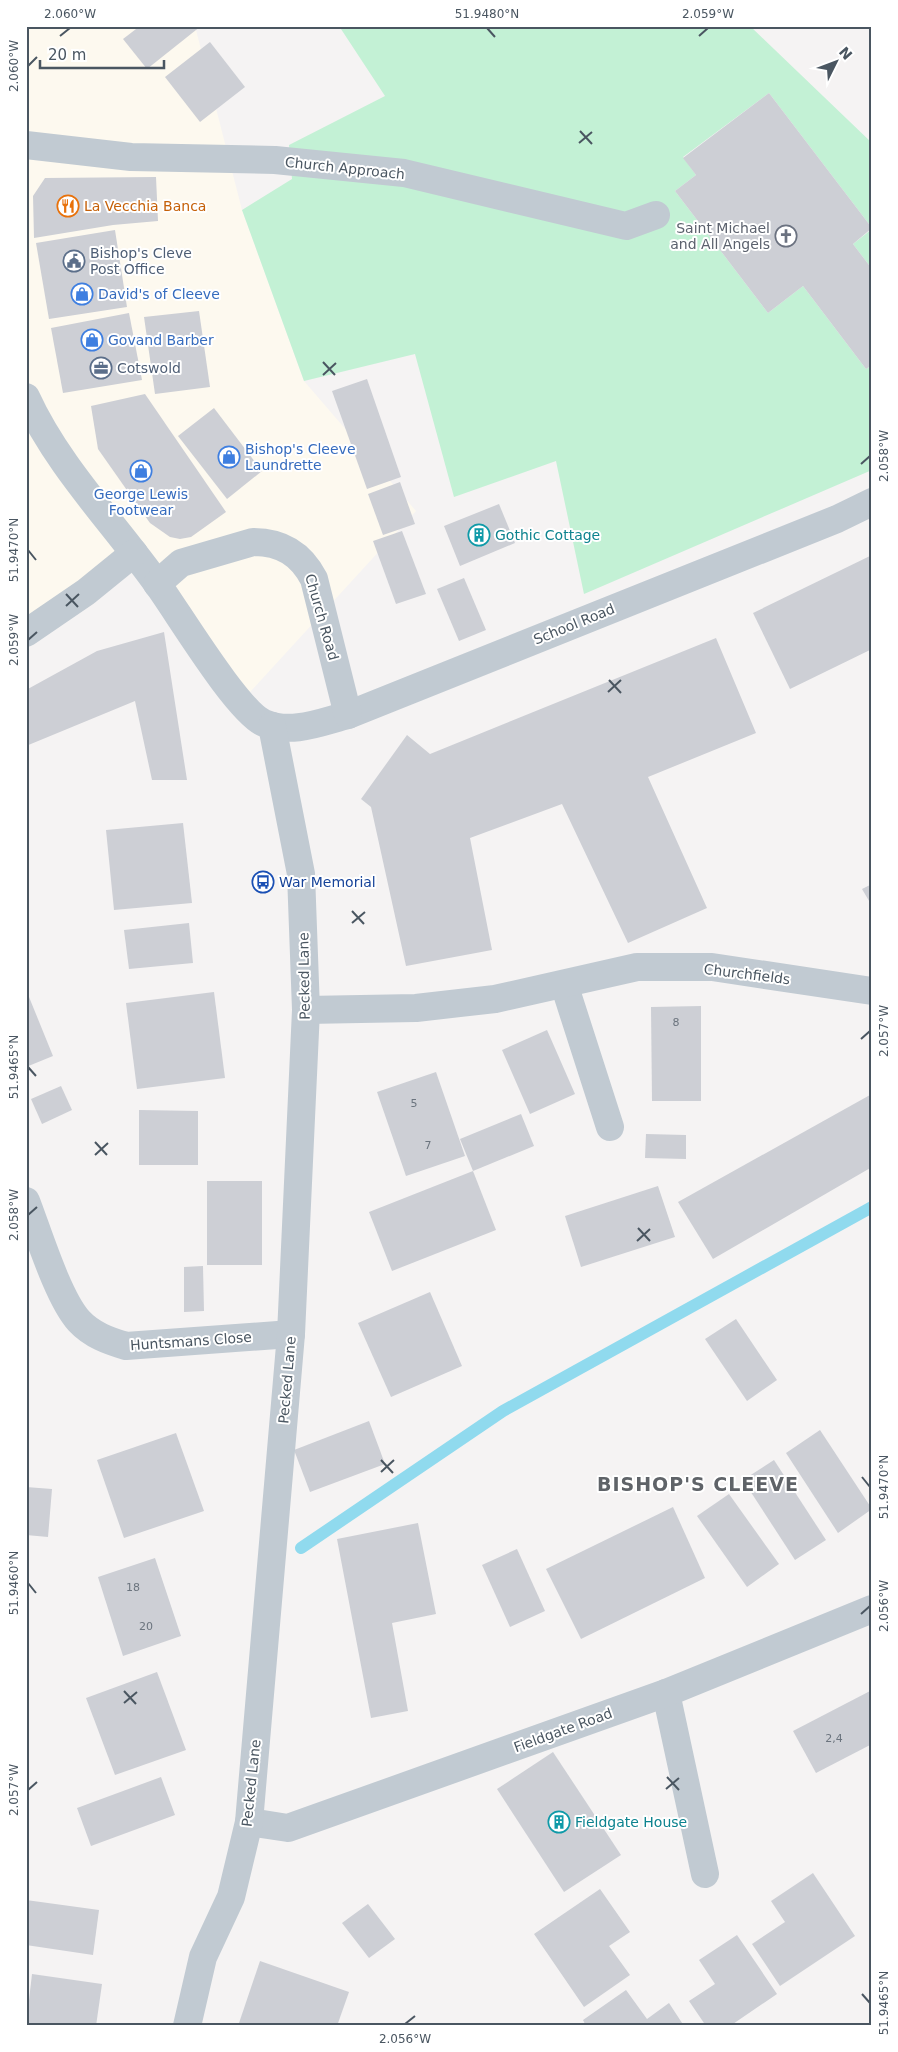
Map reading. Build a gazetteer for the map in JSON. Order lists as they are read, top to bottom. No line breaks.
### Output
{"streets":{"street":["Church Approach","Church Road","School Road","Churchfields","Pecked Lane","Huntsmans Close","Fieldgate Road"]},"crossings":[["Church Road","School Road"],["School Road","Pecked Lane"],["Churchfields","Pecked Lane"],["Pecked Lane","Huntsmans Close"],["Pecked Lane","Fieldgate Road"]],"districts":["BISHOP'S CLEEVE"],"places":{"restaurant":["La Vecchia Banca"],"church":["Saint Michael and All Angels"],"public building":["Bishop's Cleve Post Office"],"shop":["David's of Cleeve","Govand Barber","Bishop's Cleeve Laundrette","George Lewis Footwear"],"office":["Cotswold"],"building":["Gothic Cottage","Fieldgate House"],"bus stop":["War Memorial"]},"house_numbers":["8","5","7","18","20","2,4"],"scale_bar":"20 m","north":"top right","coordinates":["2.060°W","51.9480°N","2.059°W","2.058°W","51.9470°N","2.057°W","51.9465°N","51.9460°N","2.056°W"]}
